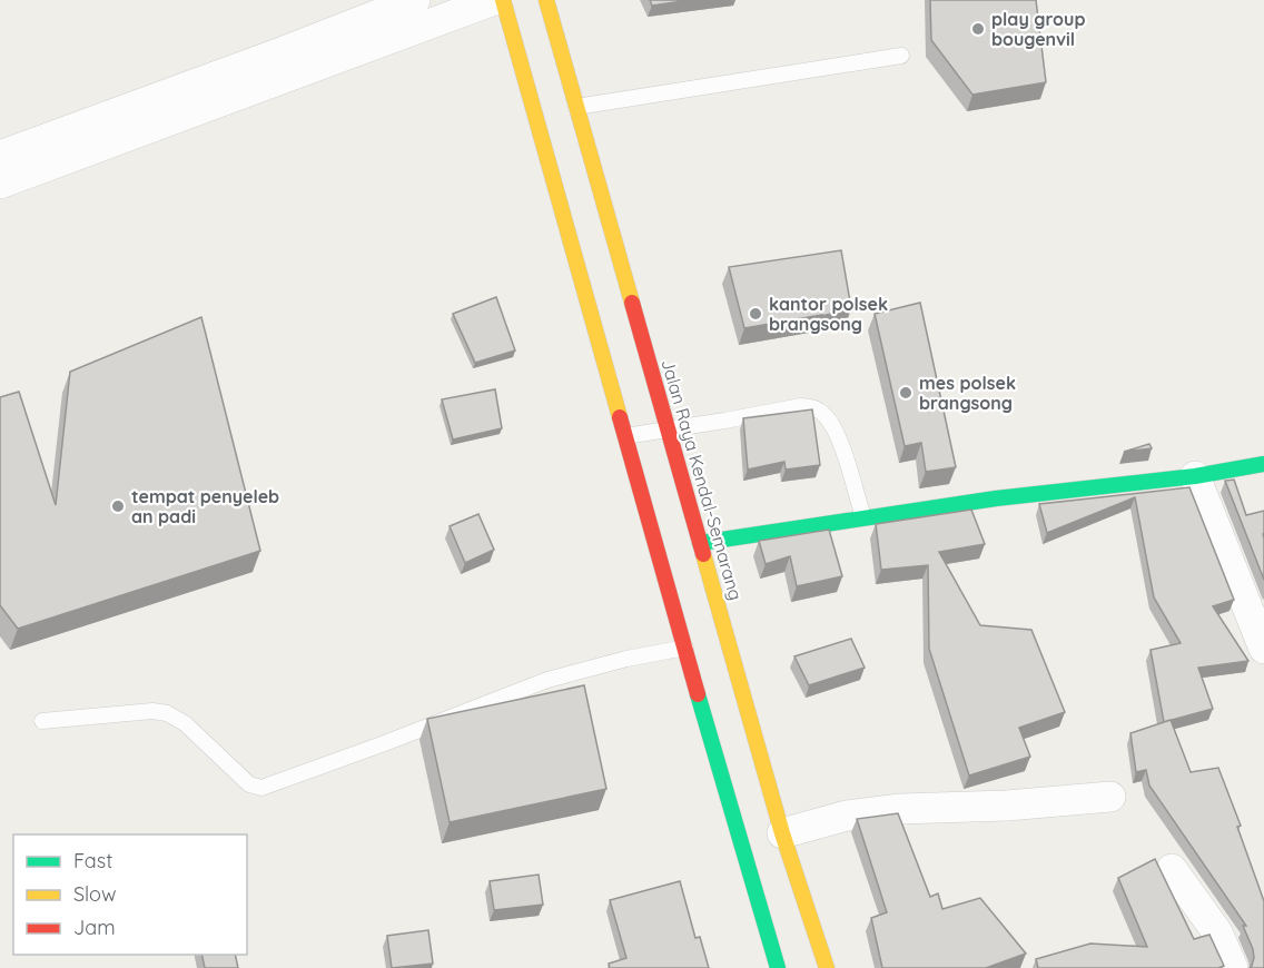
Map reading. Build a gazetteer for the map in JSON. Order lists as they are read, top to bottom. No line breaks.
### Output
{"streets":{"main road":["Jalan Raya Kendal-Semarang"]},"places":["play group bougenvil","kantor polsek brangsong","mes polsek brangsong","tempat penyeleb an padi"],"legend":["Fast","Slow","Jam"]}
